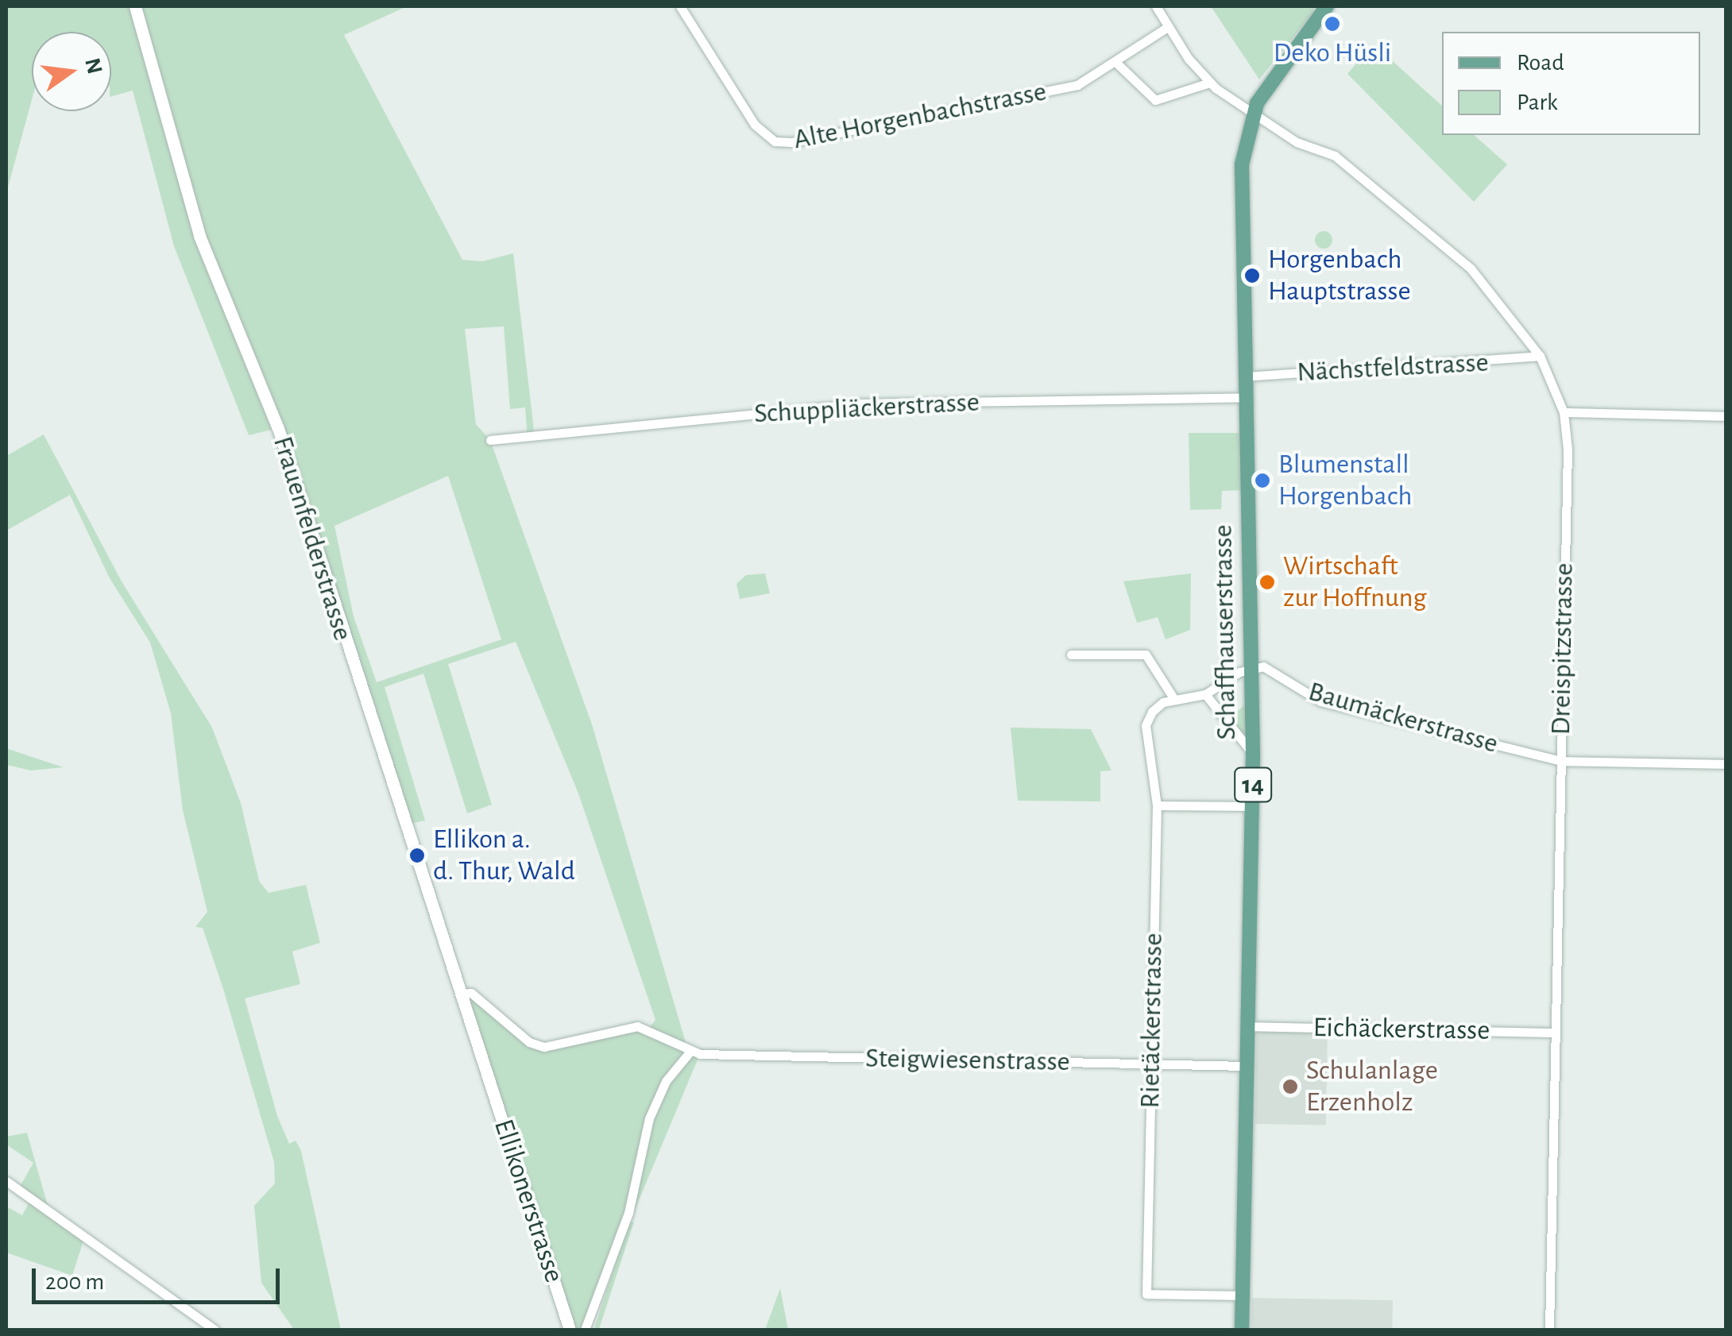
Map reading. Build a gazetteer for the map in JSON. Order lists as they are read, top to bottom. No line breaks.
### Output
{"streets":{"main road":["Schaffhauserstrasse","14"],"street":["Alte Horgenbachstrasse","Nächstfeldstrasse","Schuppliäckerstrasse","Frauenfelderstrasse","Dreispitzstrasse","Baumäckerstrasse","Rietäckerstrasse","Eichäckerstrasse","Steigwiesenstrasse","Ellikonerstrasse"]},"crossings":[["Alte Horgenbachstrasse","Dreispitzstrasse"],["Nächstfeldstrasse","Schaffhauserstrasse"],["Nächstfeldstrasse","Dreispitzstrasse"],["Schuppliäckerstrasse","Schaffhauserstrasse"],["Frauenfelderstrasse","Ellikonerstrasse"],["Schaffhauserstrasse","Dreispitzstrasse"],["Schaffhauserstrasse","Baumäckerstrasse"],["Schaffhauserstrasse","Rietäckerstrasse"],["Schaffhauserstrasse","Eichäckerstrasse"],["Schaffhauserstrasse","Steigwiesenstrasse"],["Dreispitzstrasse","Baumäckerstrasse"],["Dreispitzstrasse","Eichäckerstrasse"],["Rietäckerstrasse","Steigwiesenstrasse"]],"places":["Deko Hüsli","Horgenbach Hauptstrasse","Blumenstall Horgenbach","Wirtschaft zur Hoffnung","Ellikon a. d. Thur, Wald","Schulanlage Erzenholz"],"legend":["Road","Park"],"scale_bar":"200 m","north":"right"}
